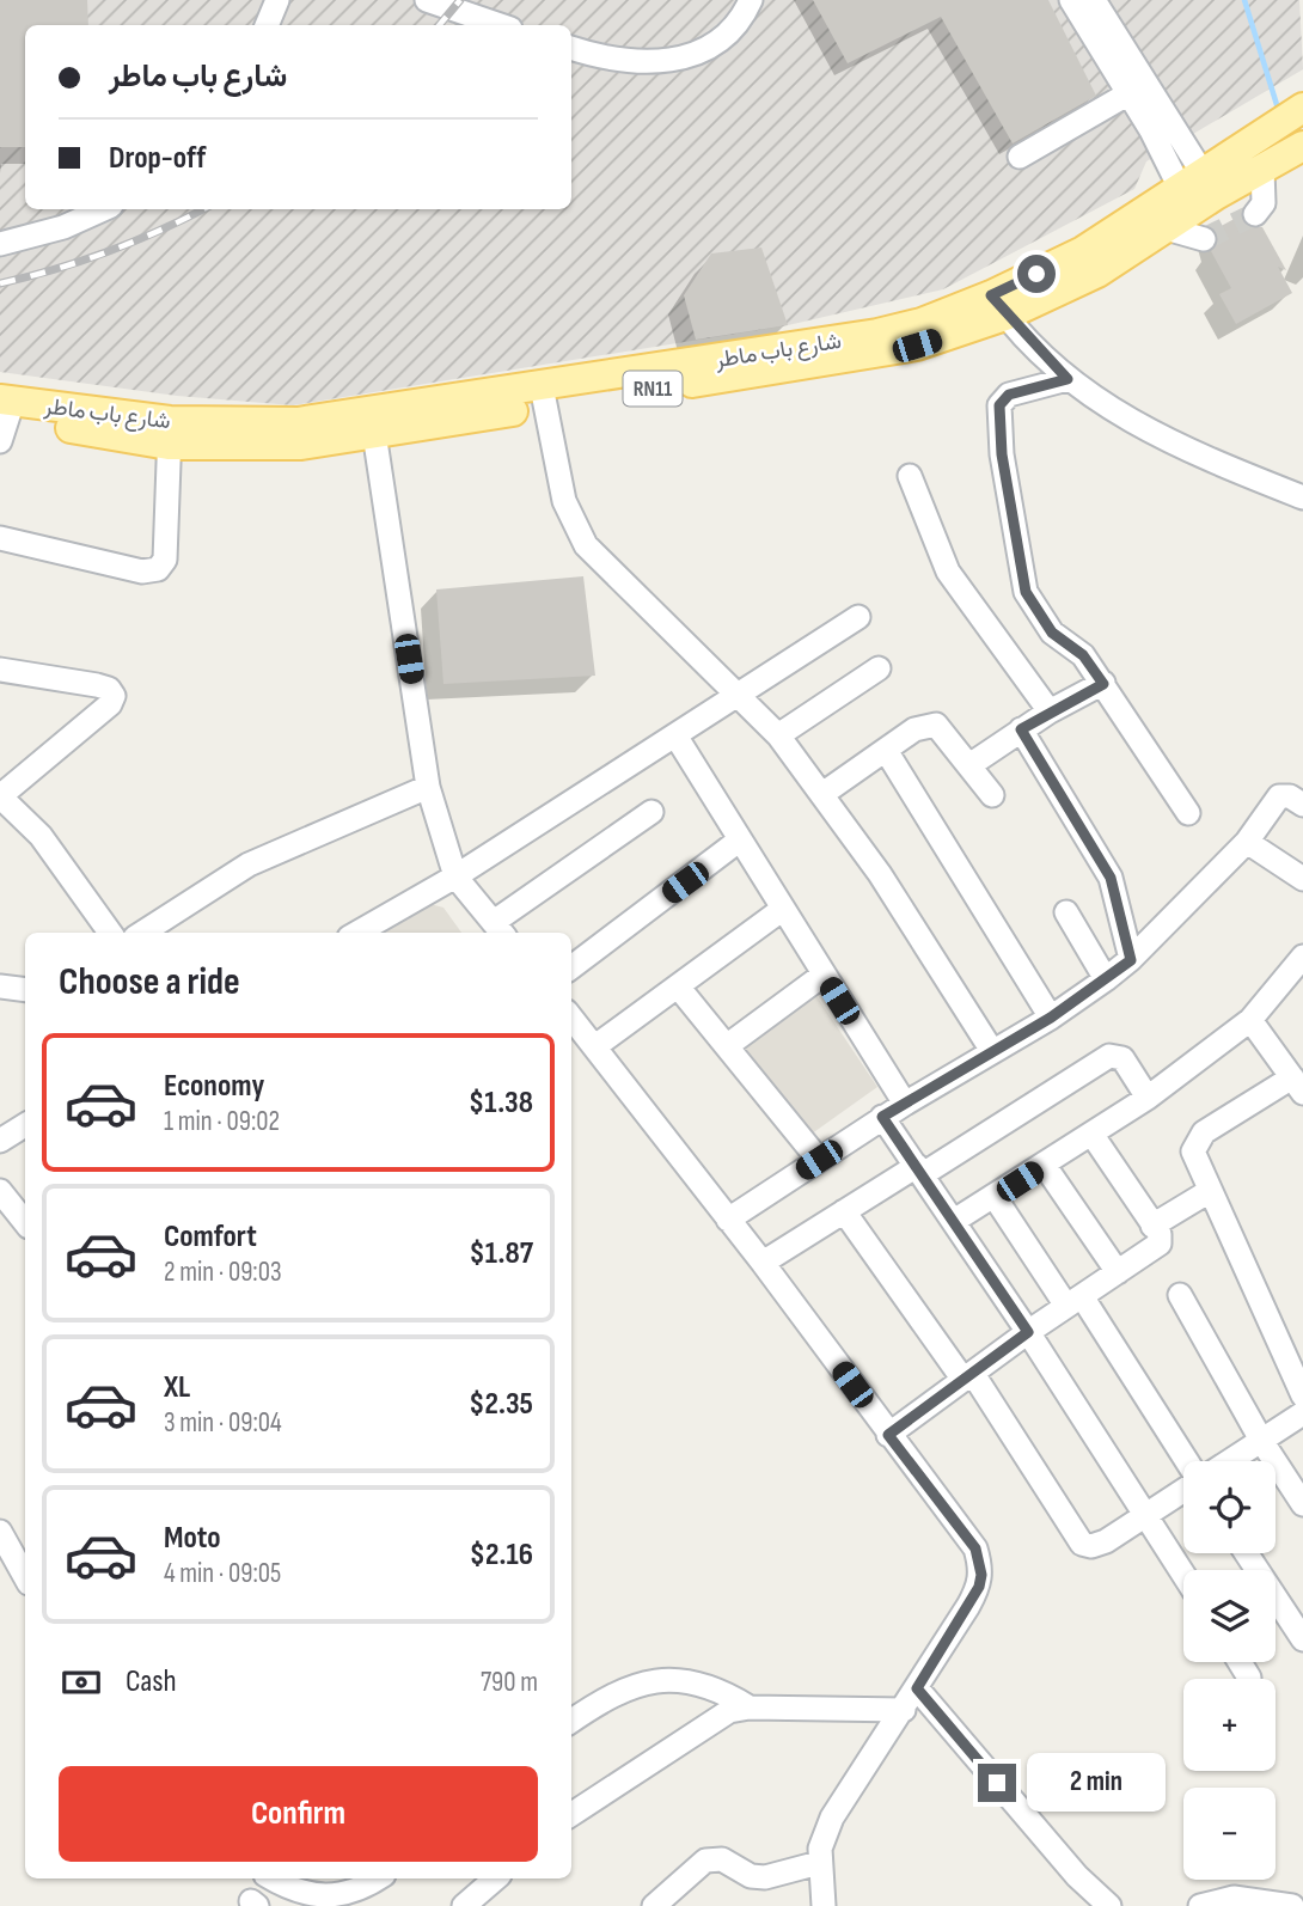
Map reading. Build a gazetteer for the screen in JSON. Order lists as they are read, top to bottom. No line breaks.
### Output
{"streets":{"main road":["شارع باب ماطر","RN11"]},"page":{"banner":["شارع باب ماطر","Drop-off"],"heading":"Choose a ride","list":[{"name":"Economy","note":"1 min · 09:02","value":"$1.38"},{"name":"Comfort","note":"2 min · 09:03","value":"$1.87"},{"name":"XL","note":"3 min · 09:04","value":"$2.35"},{"name":"Moto","note":"4 min · 09:05","value":"$2.16"}],"map_buttons":["+","−"],"pay":["Cash","790 m"],"buttons":"Confirm","bubble":"2 min"}}
